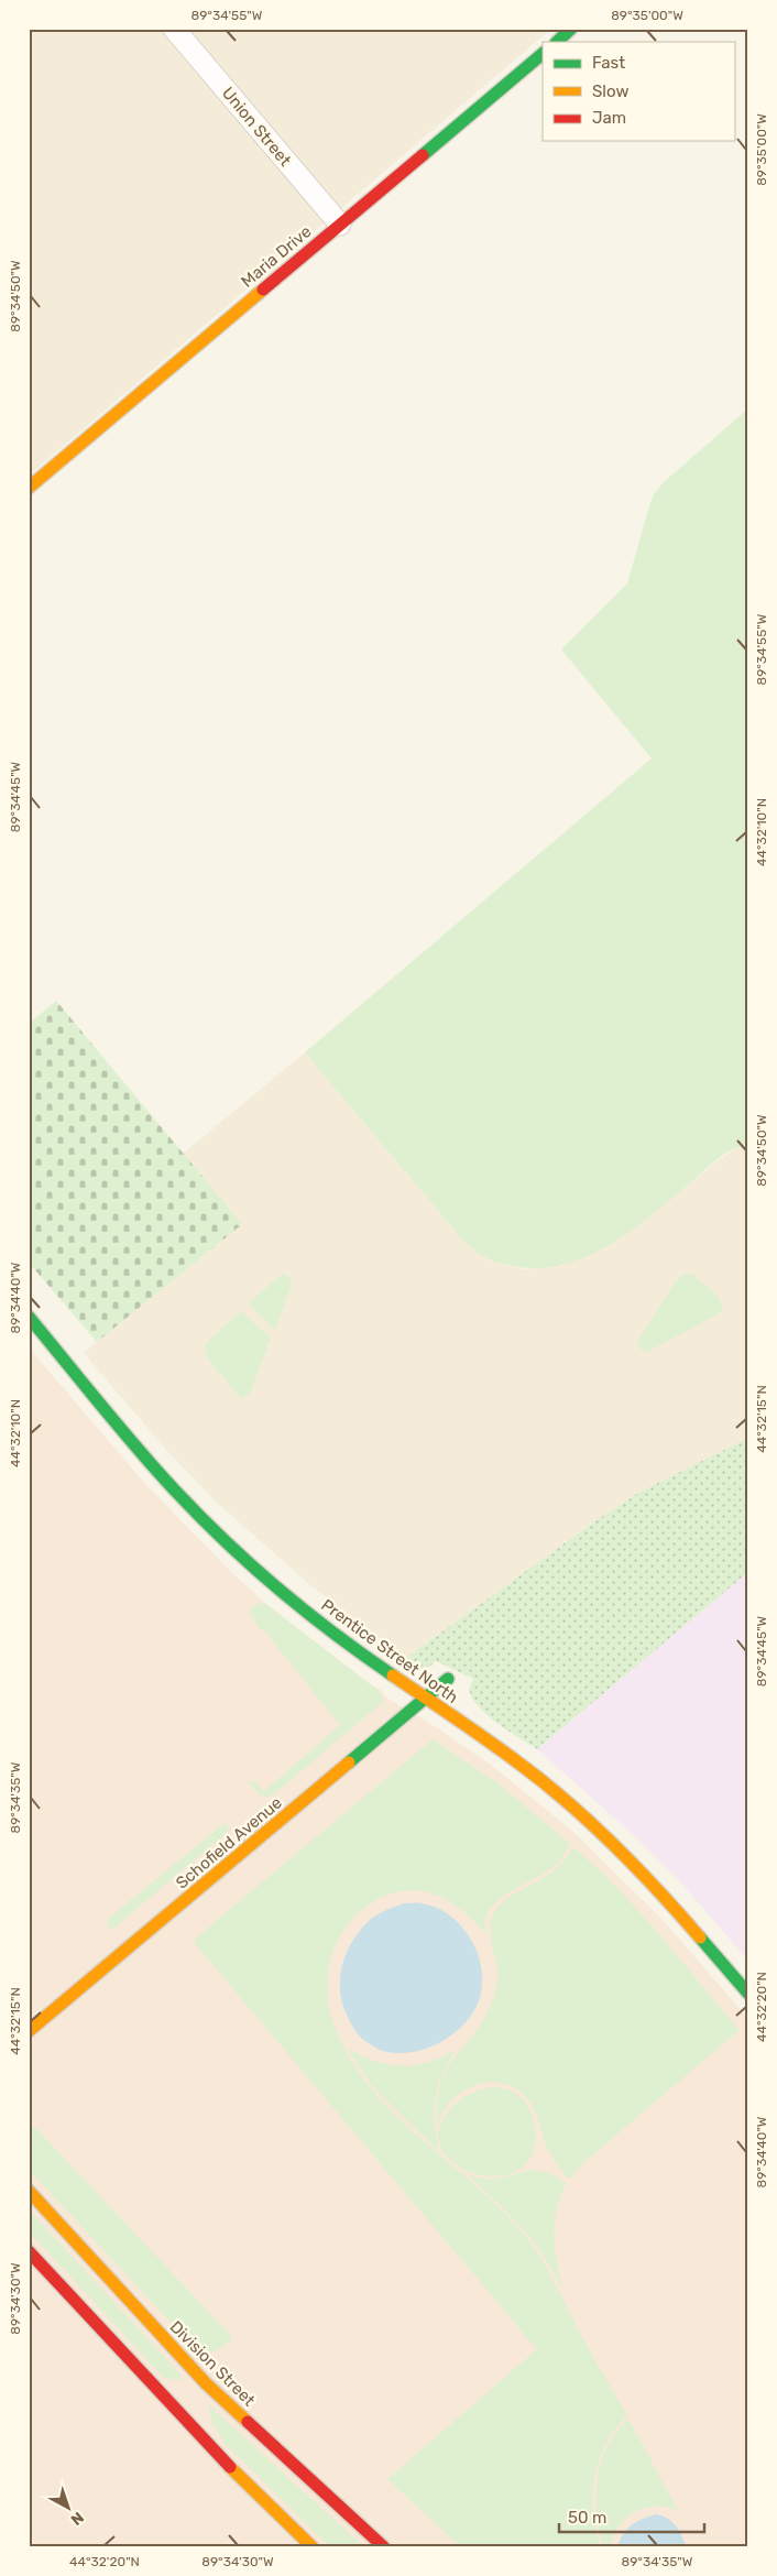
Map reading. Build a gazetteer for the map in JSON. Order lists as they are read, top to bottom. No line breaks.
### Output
{"streets":{"street":["Union Street","Maria Drive","Prentice Street North","Schofield Avenue","Division Street"]},"crossings":[["Union Street","Maria Drive"],["Prentice Street North","Schofield Avenue"]],"legend":["Fast","Slow","Jam"],"scale_bar":"50 m","north":"bottom right","coordinates":["89°34'55\"W","89°35'00\"W","89°34'50\"W","89°34'45\"W","44°32'10\"N","89°34'40\"W","44°32'15\"N","89°34'35\"W","44°32'20\"N","89°34'30\"W"]}
